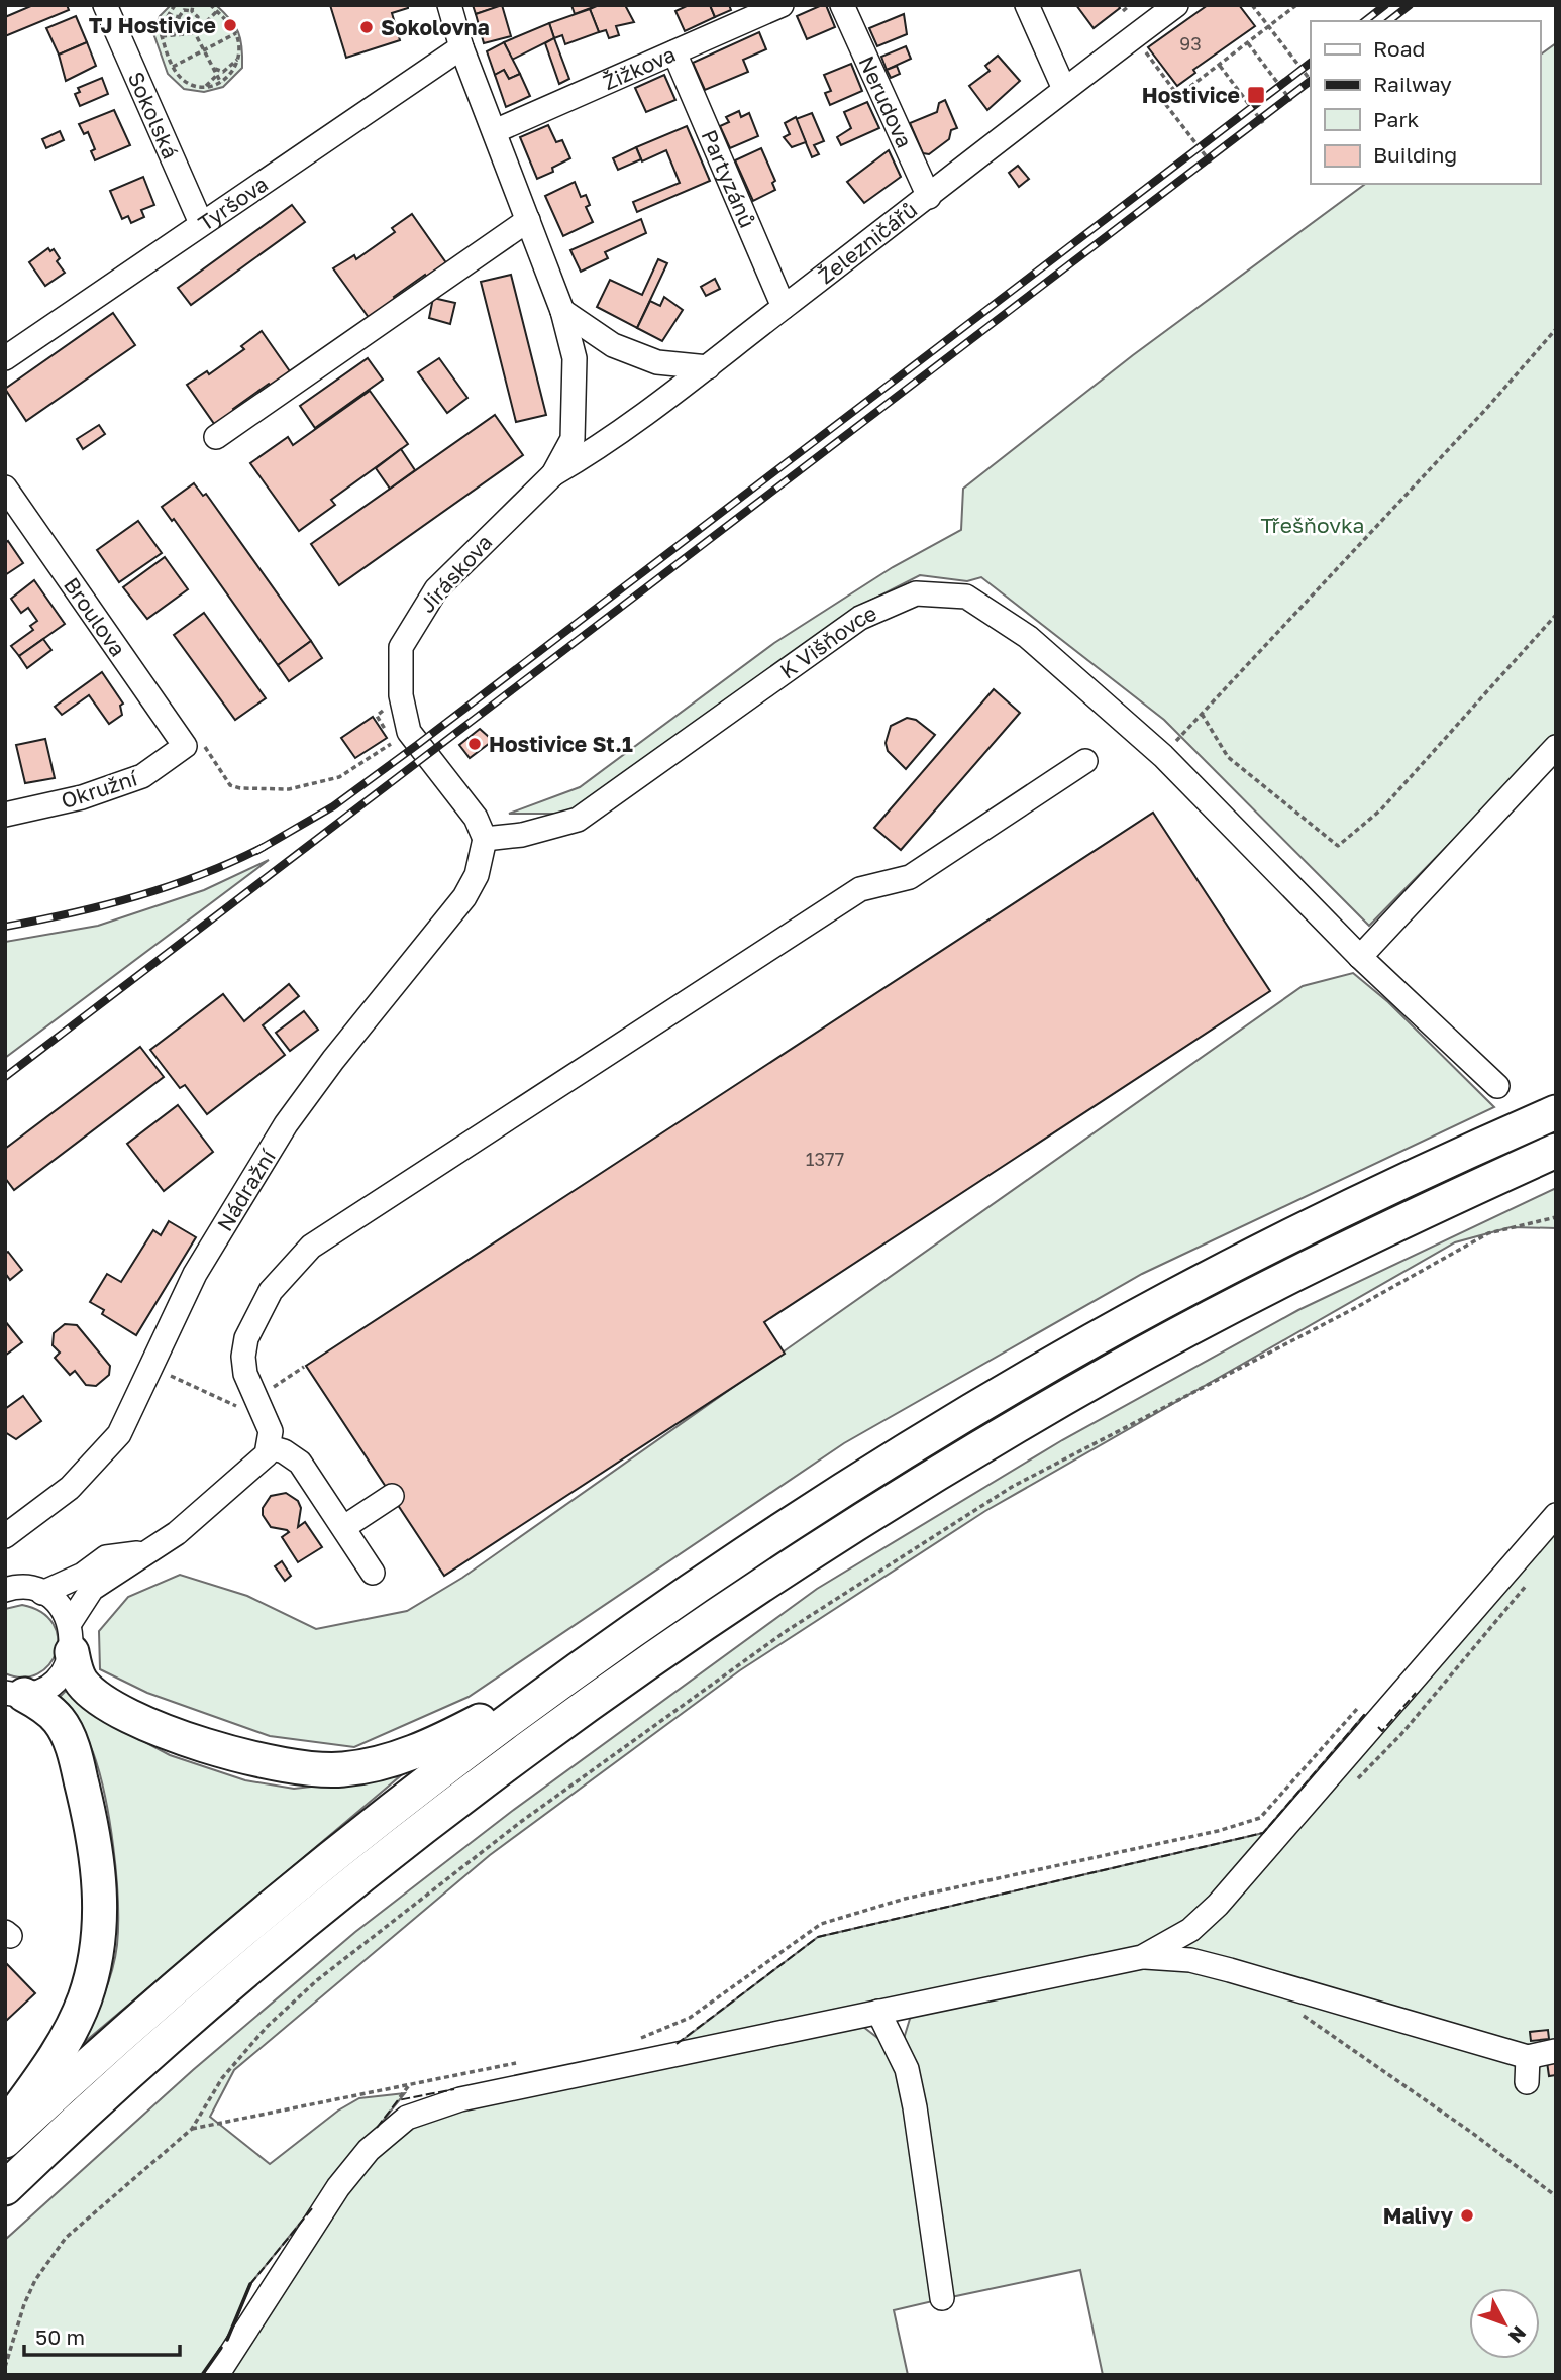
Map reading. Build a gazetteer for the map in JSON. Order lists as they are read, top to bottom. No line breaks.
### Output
{"streets":{"street":["Žižkova","Nerudova","Sokolská","Partyzánů","Tyršova","Železničářů","Jiráskova","Broulova","K Višňovce","Okružní","Nádražní"]},"crossings":[["Žižkova","Partyzánů"],["Žižkova","Jiráskova"],["Nerudova","Železničářů"],["Sokolská","Tyršova"],["Partyzánů","Železničářů"],["Tyršova","Jiráskova"],["Železničářů","Jiráskova"],["Jiráskova","K Višňovce"],["Jiráskova","Nádražní"],["Broulova","Okružní"],["K Višňovce","Nádražní"]],"parks":["Třešňovka"],"places":{"other":["TJ Hostivice","Sokolovna","Hostivice St.1","Malivy"],"transit":["Hostivice"]},"house_numbers":["93","1377"],"legend":["Road","Railway","Park","Building"],"scale_bar":"50 m","north":"bottom right"}
